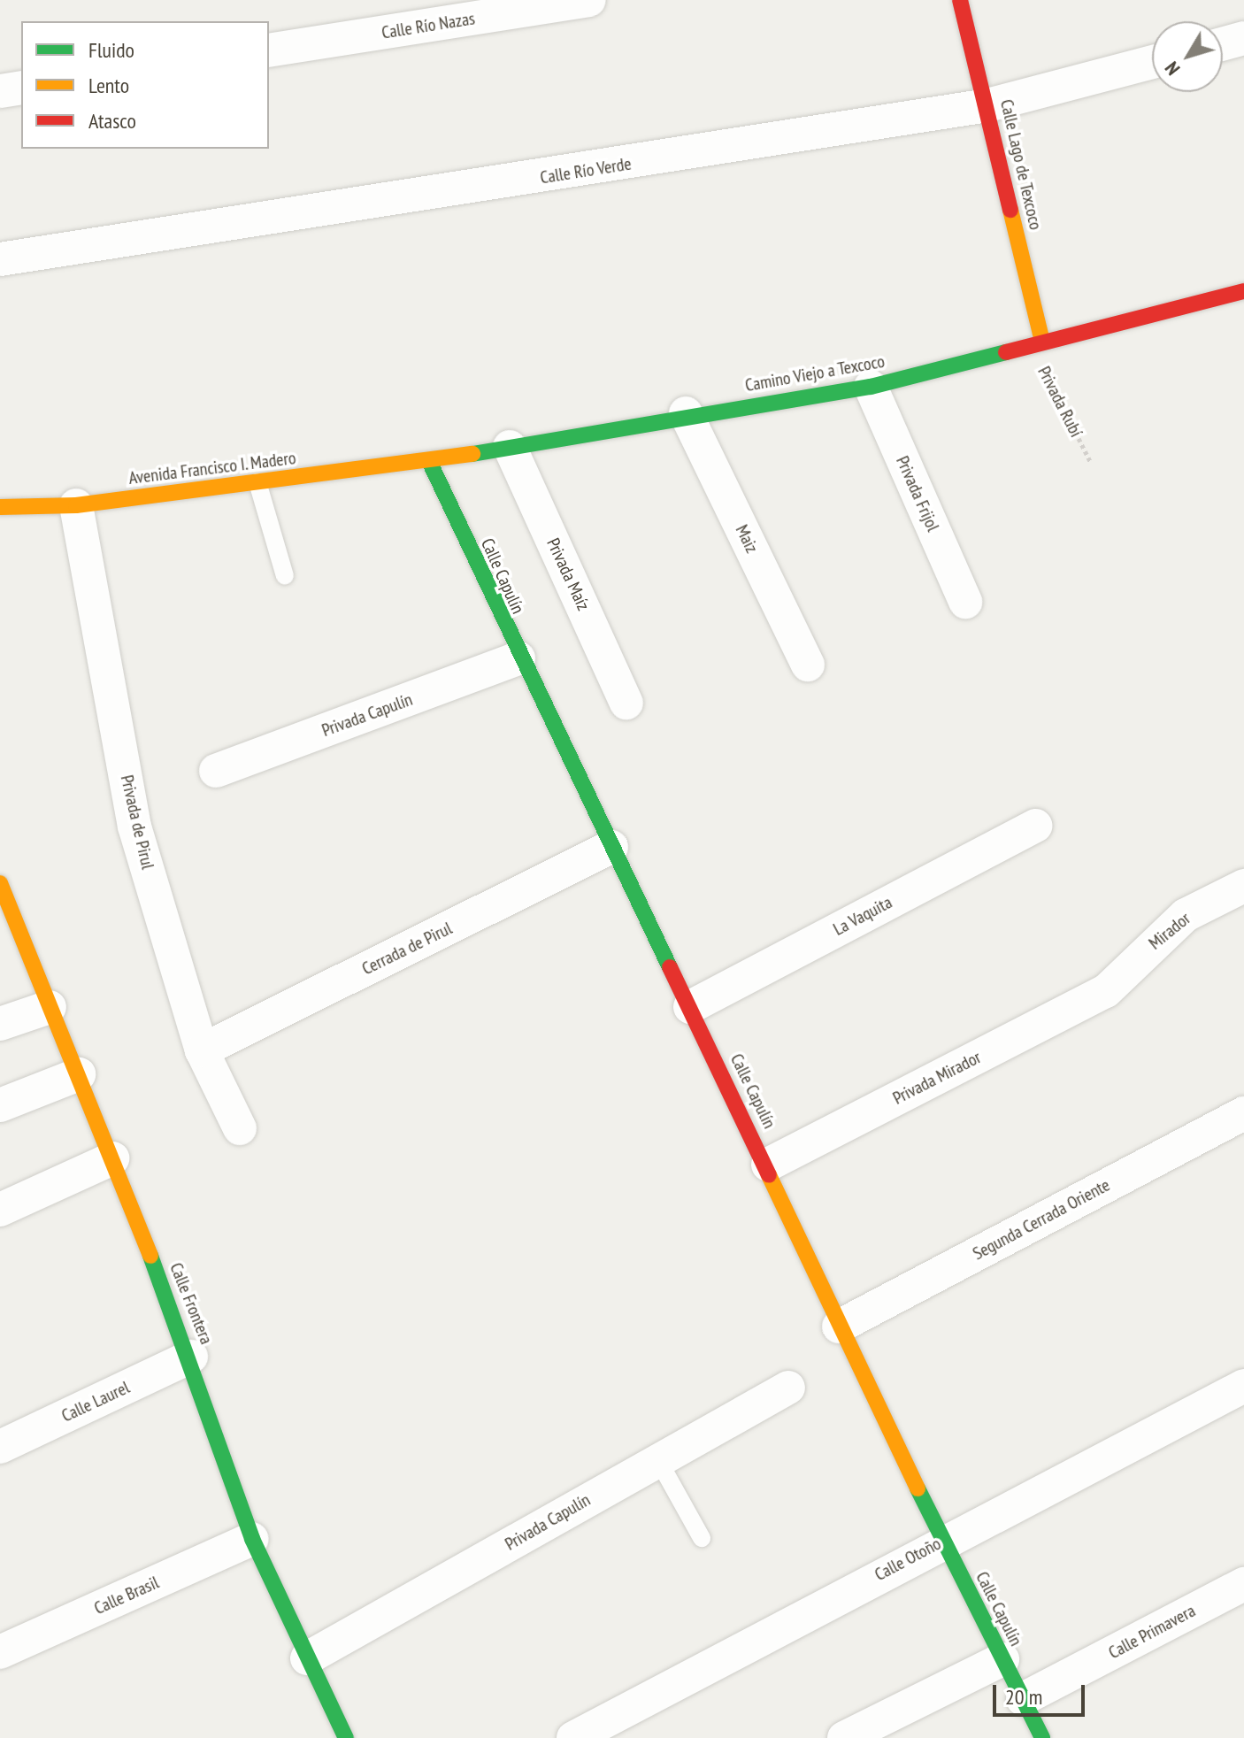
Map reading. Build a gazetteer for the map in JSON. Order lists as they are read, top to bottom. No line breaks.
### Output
{"streets":{"street":["Calle Río Nazas","Calle Lago de Texcoco","Calle Río Verde","Camino Viejo a Texcoco","Avenida Francisco I. Madero","Privada Frijol","Maiz","Privada Maíz","Calle Capulín","Privada Capulín","Privada de Pirul","La Vaquita","Mirador","Cerrada de Pirul","Privada Mirador","Segunda Cerrada Oriente","Calle Frontera","Calle Laurel","Calle Otoño","Calle Brasil","Calle Primavera"],"path":["Privada Rubí"]},"crossings":[["Calle Lago de Texcoco","Calle Río Verde"],["Calle Lago de Texcoco","Camino Viejo a Texcoco"],["Calle Lago de Texcoco","Privada Rubí"],["Camino Viejo a Texcoco","Privada Rubí"],["Camino Viejo a Texcoco","Avenida Francisco I. Madero"],["Camino Viejo a Texcoco","Privada Frijol"],["Camino Viejo a Texcoco","Maiz"],["Camino Viejo a Texcoco","Privada Maíz"],["Camino Viejo a Texcoco","Calle Capulín"],["Avenida Francisco I. Madero","Calle Capulín"],["Avenida Francisco I. Madero","Privada de Pirul"],["Calle Capulín","Privada Capulín"],["Calle Capulín","La Vaquita"],["Calle Capulín","Cerrada de Pirul"],["Calle Capulín","Privada Mirador"],["Calle Capulín","Segunda Cerrada Oriente"],["Calle Capulín","Calle Otoño"],["Calle Capulín","Calle Primavera"],["Privada Capulín","Calle Frontera"],["Privada de Pirul","Cerrada de Pirul"],["Mirador","Privada Mirador"],["Calle Frontera","Calle Laurel"],["Calle Frontera","Calle Brasil"]],"legend":["Fluido","Lento","Atasco"],"scale_bar":"20 m","north":"bottom left"}
